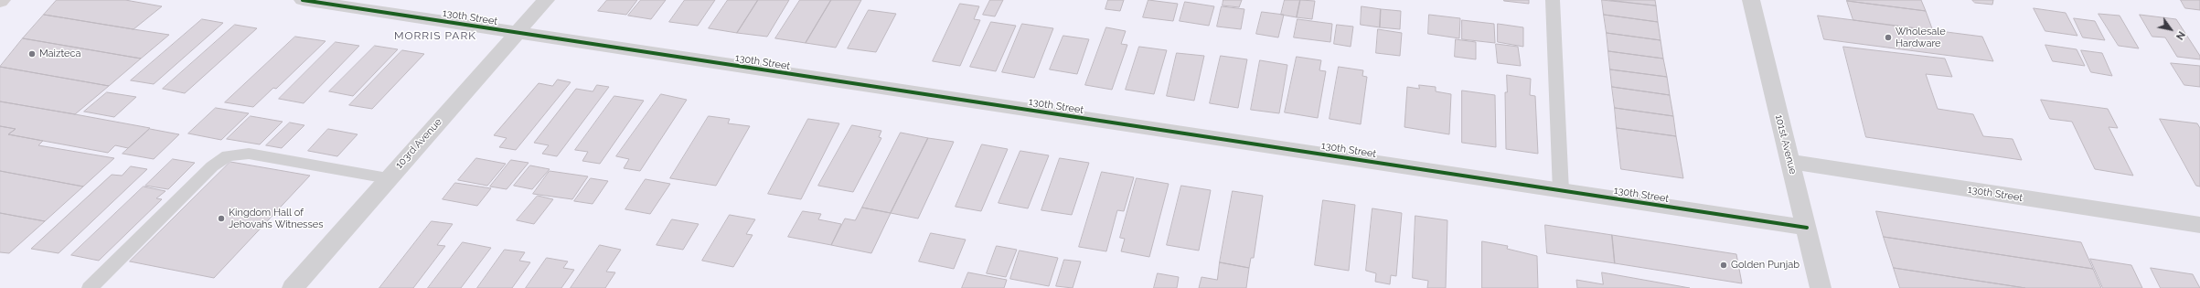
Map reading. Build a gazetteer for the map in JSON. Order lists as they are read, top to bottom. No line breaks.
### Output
{"streets":{"street":["130th Street","103rd Avenue","101st Avenue"]},"crossings":[["130th Street","103rd Avenue"],["130th Street","101st Avenue"]],"districts":["MORRIS PARK"],"places":["Wholesale Hardware","Maizteca","Kingdom Hall of Jehovahs Witnesses","Golden Punjab"],"north":"bottom right"}
